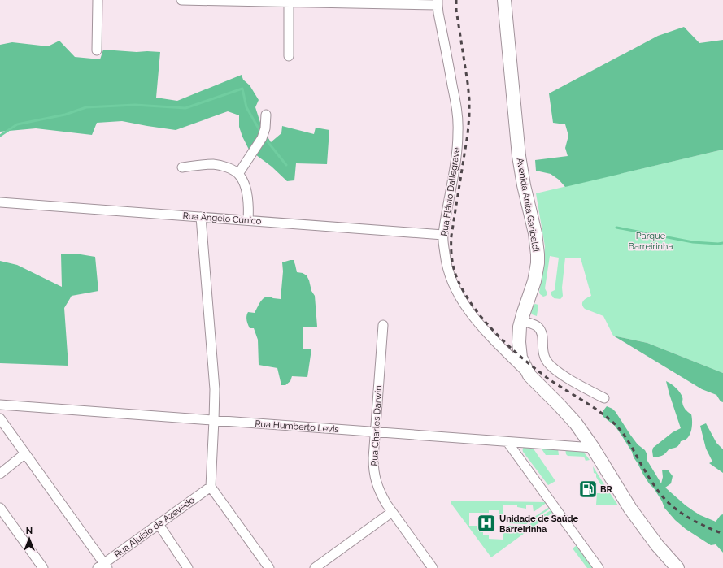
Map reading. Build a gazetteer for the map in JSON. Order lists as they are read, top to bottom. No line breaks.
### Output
{"streets":{"main road":["Avenida Anita Garibaldi"],"street":["Rua Flávio Dallegrave","Rua Ângelo Cúnico","Rua Charles Darwin","Rua Humberto Levis","Rua Aluísio de Azevedo"]},"crossings":[["Rua Flávio Dallegrave","Avenida Anita Garibaldi"],["Rua Flávio Dallegrave","Rua Ângelo Cúnico"],["Avenida Anita Garibaldi","Rua Humberto Levis"],["Rua Charles Darwin","Rua Humberto Levis"]],"parks":["Parque Barreirinha"],"places":{"fuel station":["BR"],"hospital":["Unidade de Saúde Barreirinha"]},"north":"top"}
